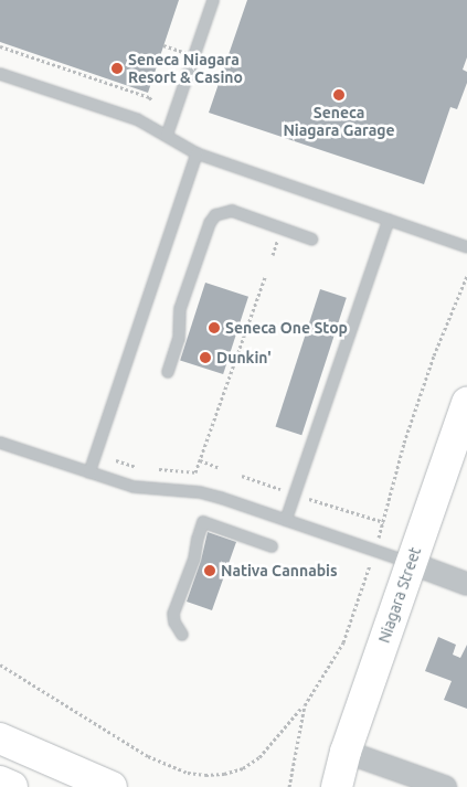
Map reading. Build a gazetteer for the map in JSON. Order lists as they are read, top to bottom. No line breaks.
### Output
{"streets":{"highway":["Niagara Street"]},"places":["Seneca Niagara Resort & Casino","Seneca Niagara Garage","Seneca One Stop","Dunkin'","Nativa Cannabis"]}
